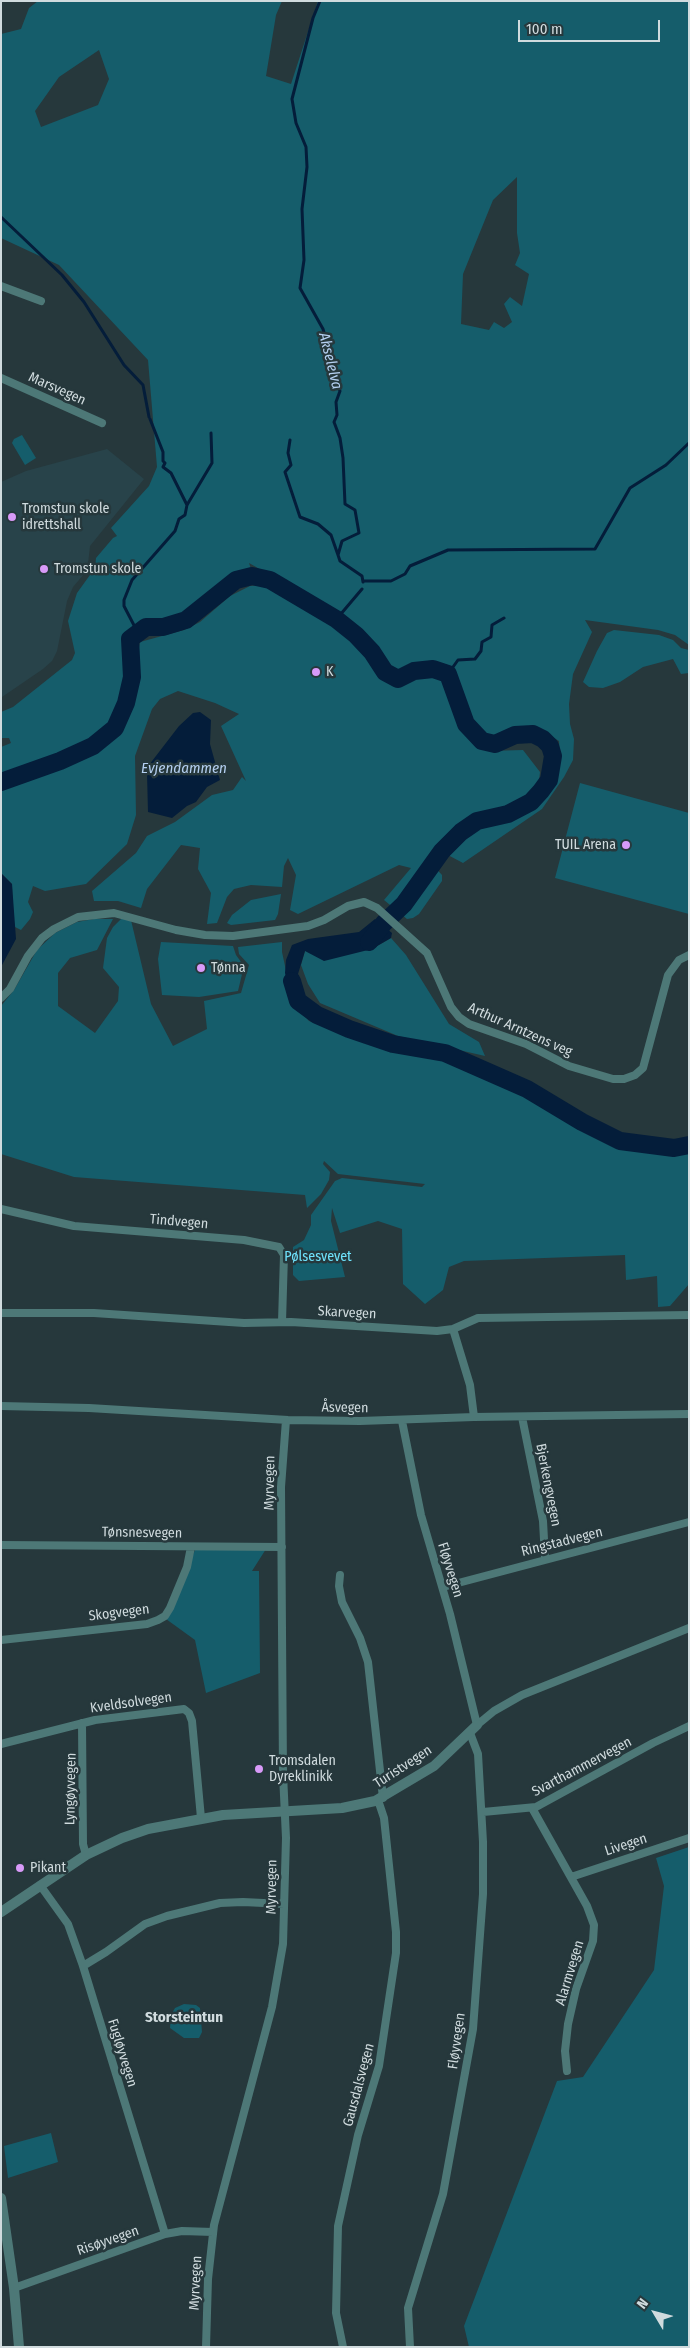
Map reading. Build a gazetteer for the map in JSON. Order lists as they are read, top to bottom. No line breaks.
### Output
{"streets":{"street":["Marsvegen","Arthur Arntzens veg","Tindvegen","Skarvegen","Åsvegen","Myrvegen","Bjerkengvegen","Tønsnesvegen","Ringstadvegen","Fløyvegen","Skogvegen","Kveldsolvegen","Turistvegen","Svarthammervegen","Lyngøyvegen","Livegen","Alarmvegen","Fugløyvegen","Gausdalsvegen","Risøyvegen"]},"crossings":[["Tindvegen","Skarvegen"],["Åsvegen","Myrvegen"],["Åsvegen","Bjerkengvegen"],["Åsvegen","Fløyvegen"],["Myrvegen","Tønsnesvegen"],["Myrvegen","Turistvegen"],["Myrvegen","Risøyvegen"],["Bjerkengvegen","Ringstadvegen"],["Tønsnesvegen","Skogvegen"],["Ringstadvegen","Fløyvegen"],["Fløyvegen","Turistvegen"],["Fløyvegen","Svarthammervegen"],["Kveldsolvegen","Turistvegen"],["Kveldsolvegen","Lyngøyvegen"],["Turistvegen","Lyngøyvegen"],["Turistvegen","Fugløyvegen"],["Turistvegen","Gausdalsvegen"],["Svarthammervegen","Alarmvegen"],["Livegen","Alarmvegen"],["Fugløyvegen","Risøyvegen"]],"districts":["Storsteintun"],"water":["Akselelva","Evjendammen"],"parks":["Pølsesvevet"],"places":["Tromstun skole idrettshall","Tromstun skole","K","TUIL Arena","Tønna","Tromsdalen Dyreklinikk","Pikant"],"scale_bar":"100 m","north":"top left"}
